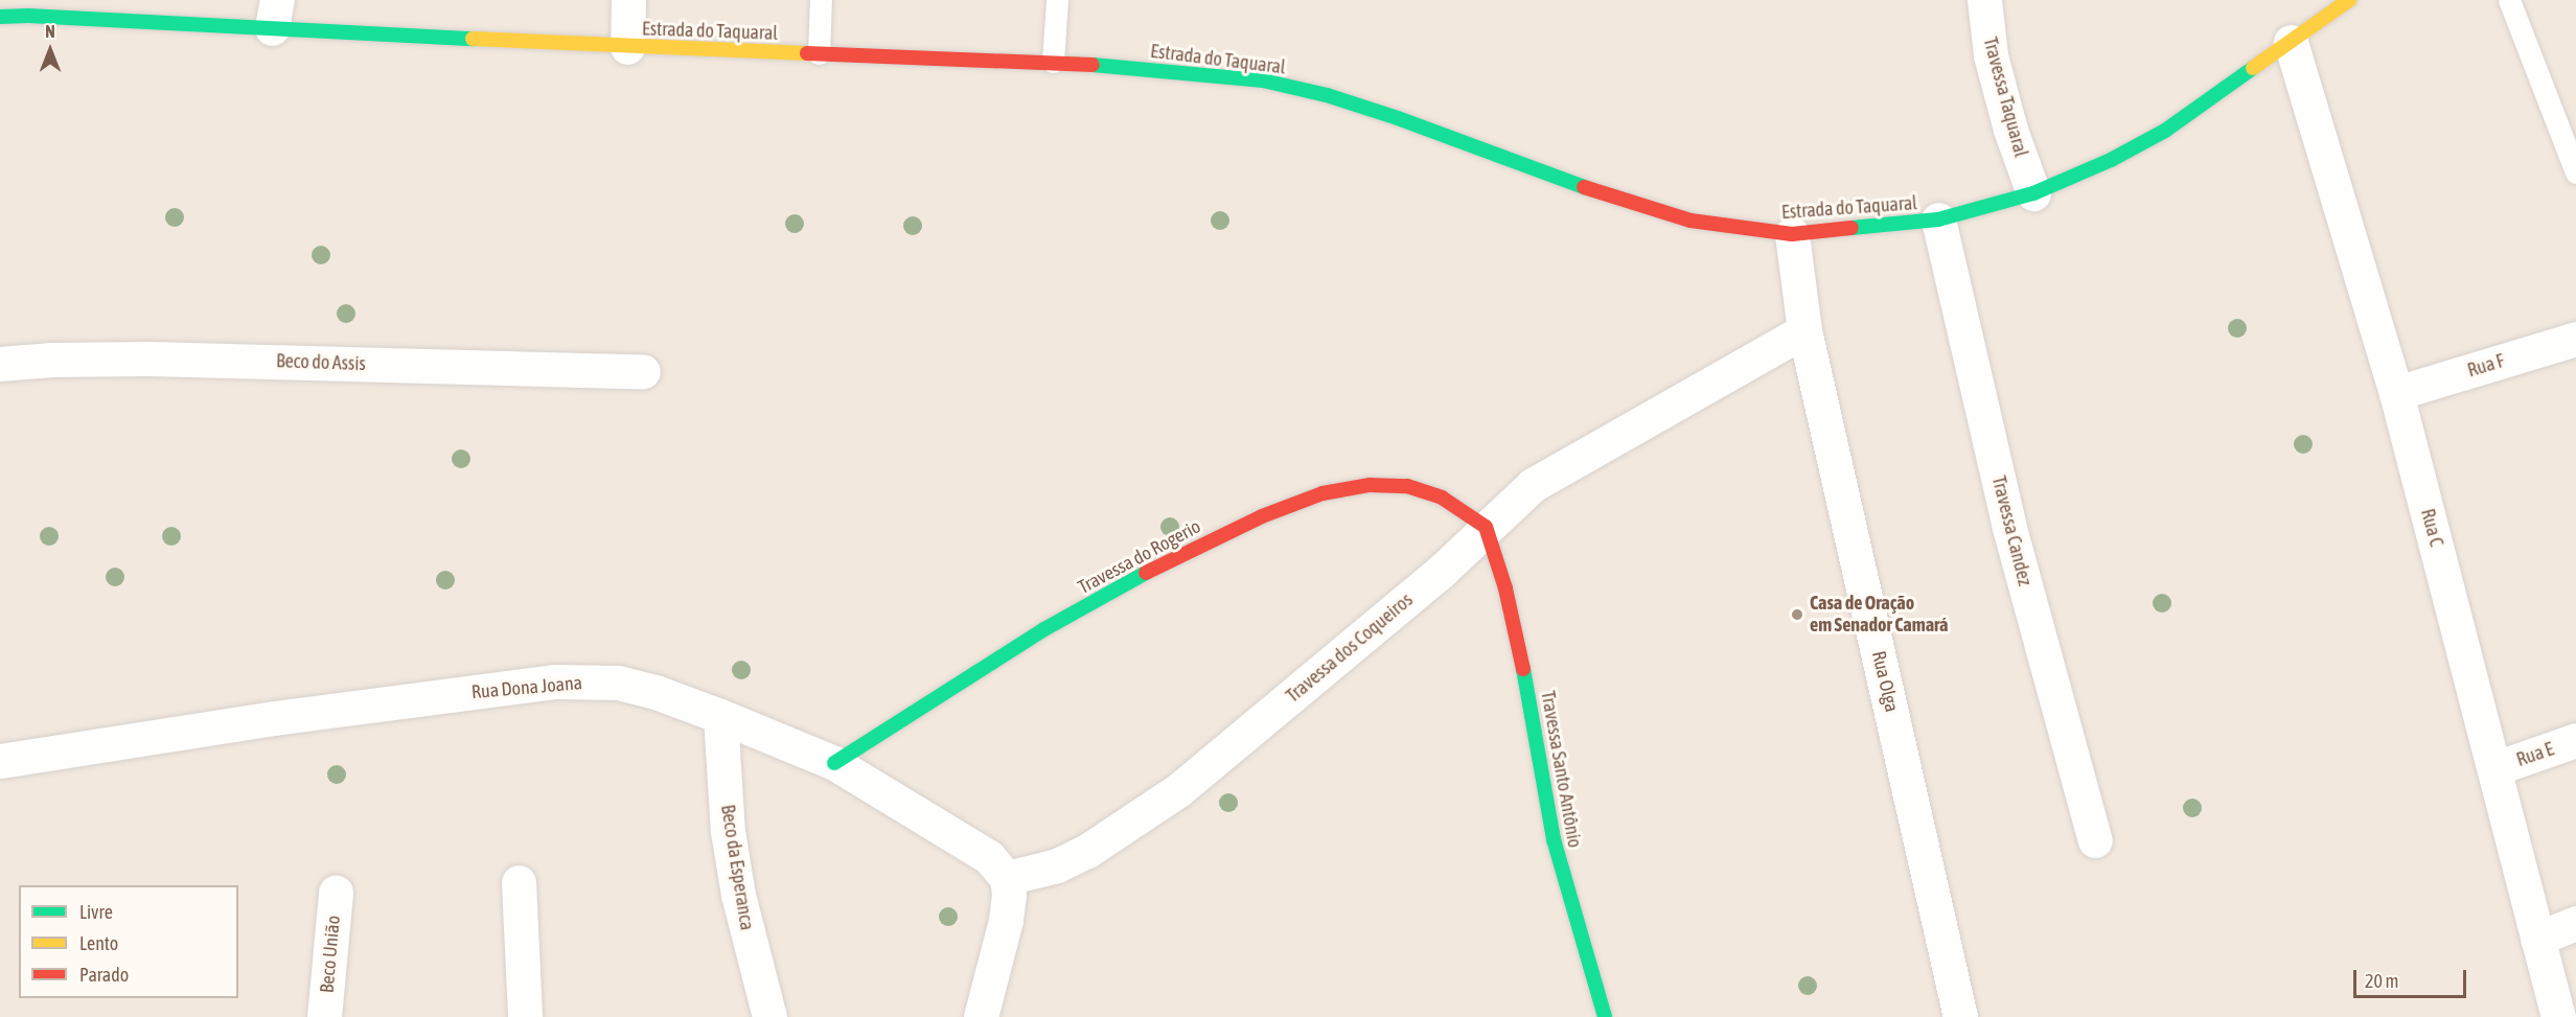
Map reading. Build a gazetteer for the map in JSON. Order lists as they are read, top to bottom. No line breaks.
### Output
{"streets":{"street":["Estrada do Taquaral","Travessa Taquaral","Beco do Assis","Rua F","Rua C","Travessa Candez","Travessa do Rogerio","Travessa dos Coqueiros","Rua Olga","Rua Dona Joana","Rua E","Travessa Santo Antônio","Beco da Esperanca","Beco União"]},"crossings":[["Estrada do Taquaral","Travessa Taquaral"],["Estrada do Taquaral","Rua C"],["Estrada do Taquaral","Travessa Candez"],["Estrada do Taquaral","Rua Olga"],["Rua F","Rua C"],["Rua C","Rua E"],["Travessa do Rogerio","Travessa dos Coqueiros"],["Travessa do Rogerio","Rua Dona Joana"],["Travessa do Rogerio","Travessa Santo Antônio"],["Travessa dos Coqueiros","Rua Olga"],["Travessa dos Coqueiros","Rua Dona Joana"],["Travessa dos Coqueiros","Travessa Santo Antônio"],["Rua Dona Joana","Beco da Esperanca"]],"places":["Casa de Oração em Senador Camará"],"legend":["Livre","Lento","Parado"],"scale_bar":"20 m","north":"top"}
